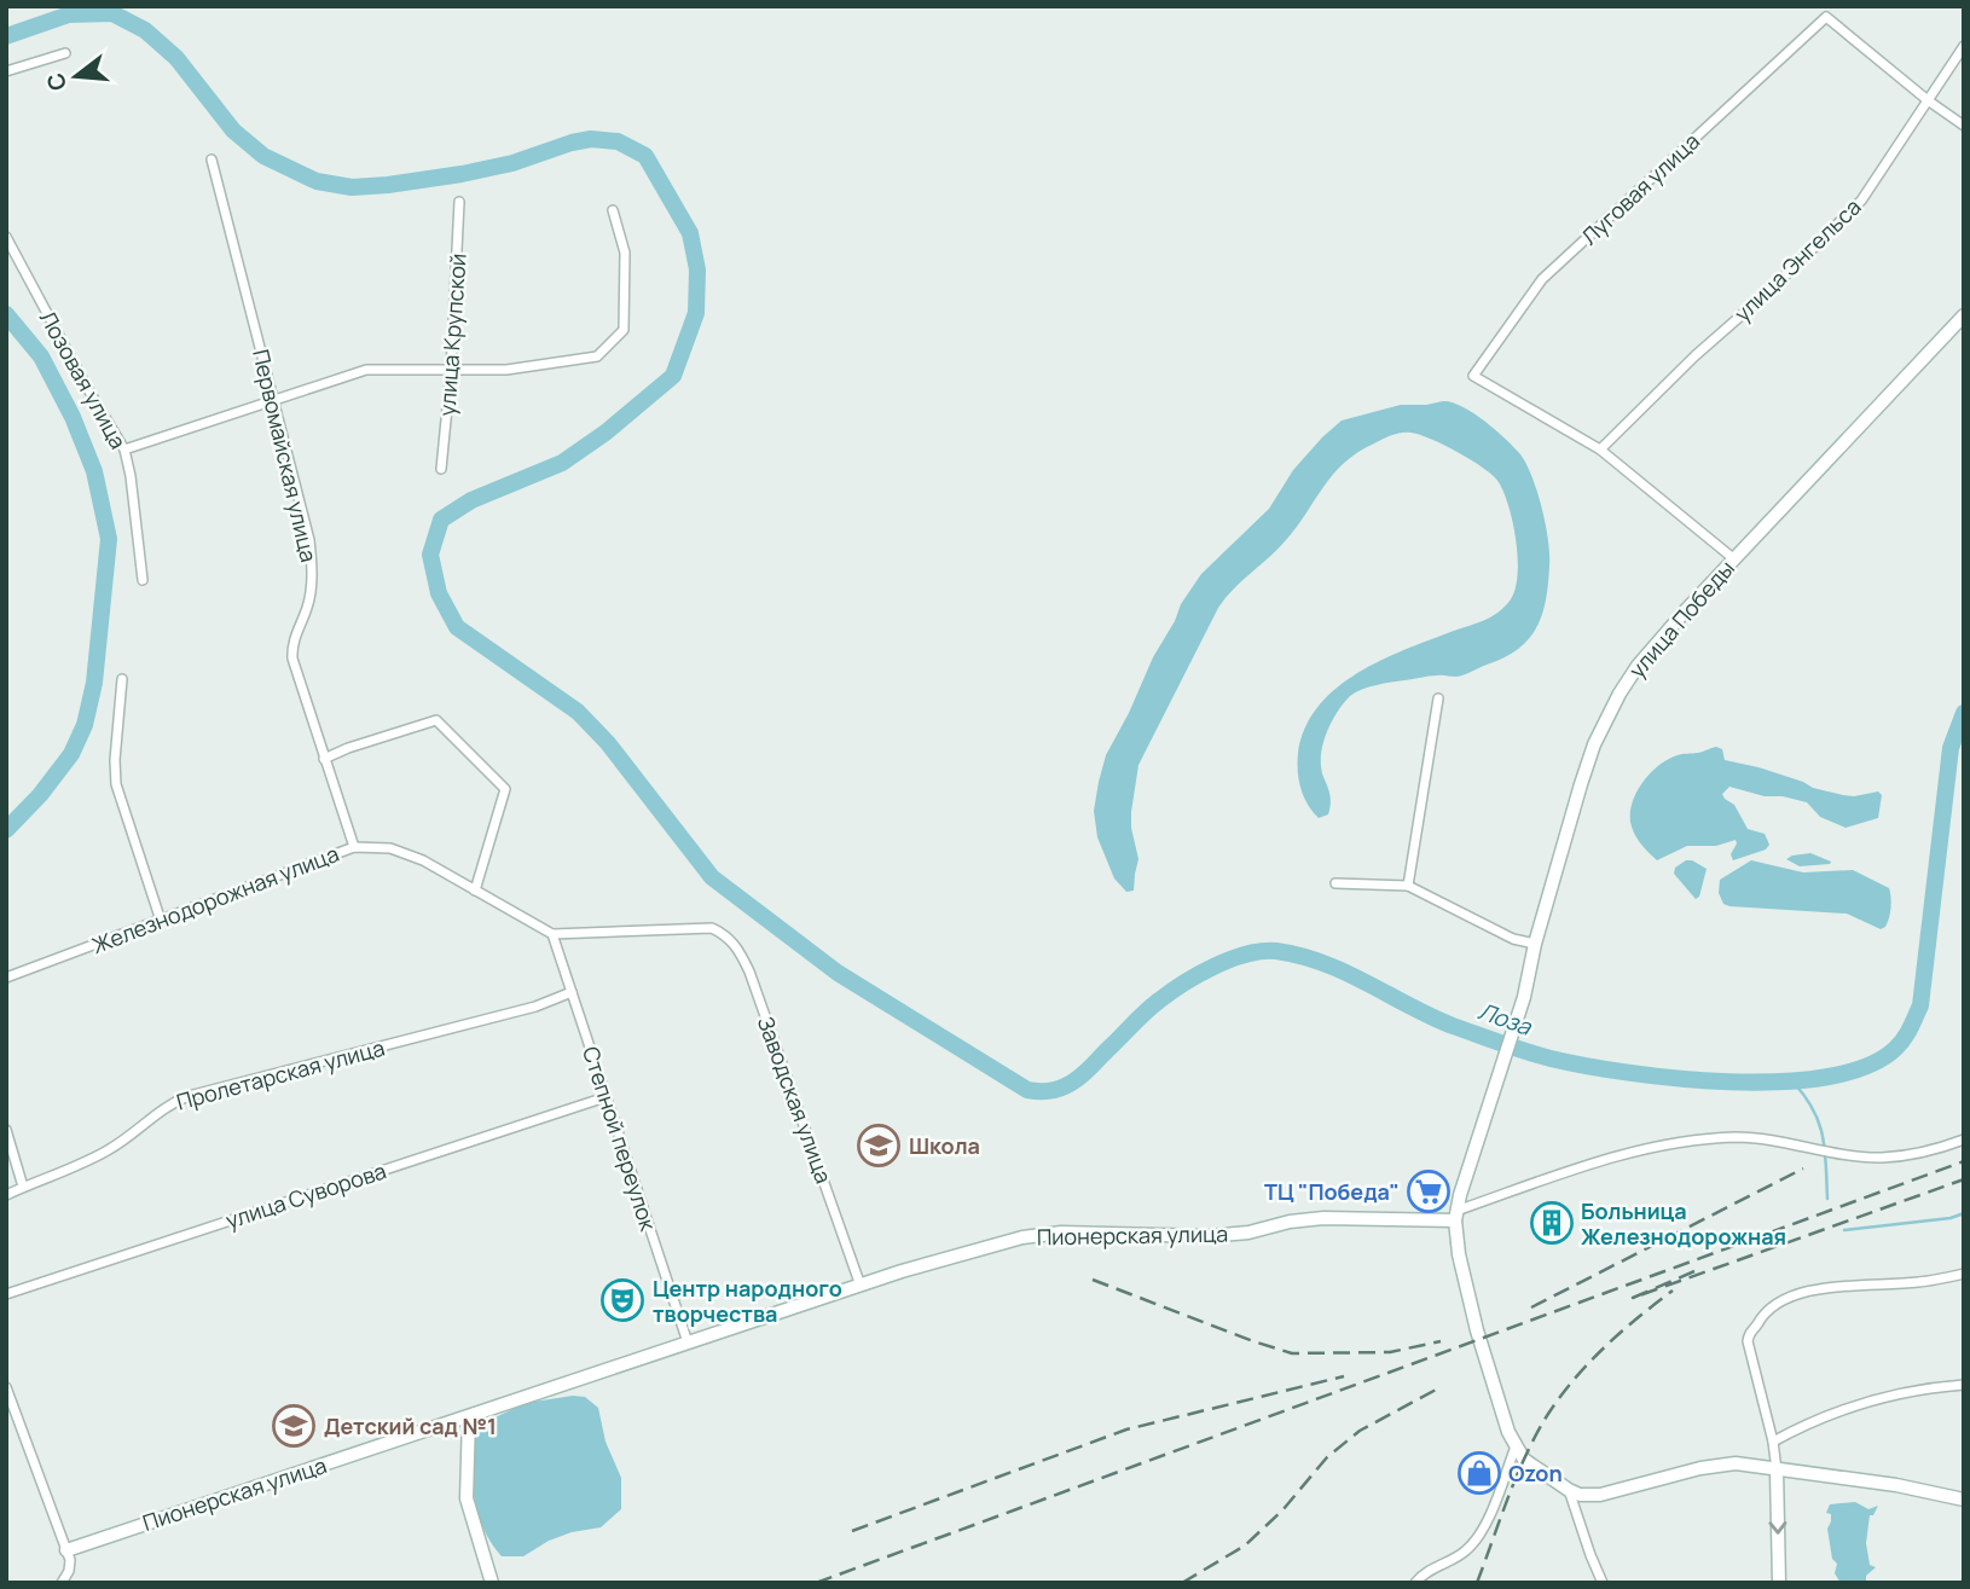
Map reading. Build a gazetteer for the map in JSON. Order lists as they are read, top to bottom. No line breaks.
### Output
{"streets":{"main road":["улица Победы","Пионерская улица"],"street":["Луговая улица","улица Энгельса","улица Крупской","Лозовая улица","Первомайская улица","Железнодорожная улица","Пролетарская улица","Заводская улица","Степной переулок","улица Суворова"]},"crossings":[["Луговая улица","улица Энгельса"],["Первомайская улица","Железнодорожная улица"],["улица Победы","Пионерская улица"],["Железнодорожная улица","Заводская улица"],["Железнодорожная улица","Степной переулок"],["Пролетарская улица","Степной переулок"],["Заводская улица","Степной переулок"],["Заводская улица","Пионерская улица"],["Степной переулок","улица Суворова"],["Степной переулок","Пионерская улица"]],"water":["Лоза"],"places":{"school or university":["Школа","Детский сад №1"],"supermarket":["ТЦ \"Победа\""],"building":["Больница Железнодорожная"],"theatre":["Центр народного творчества"],"shop":["Ozon"]},"north":"left"}
